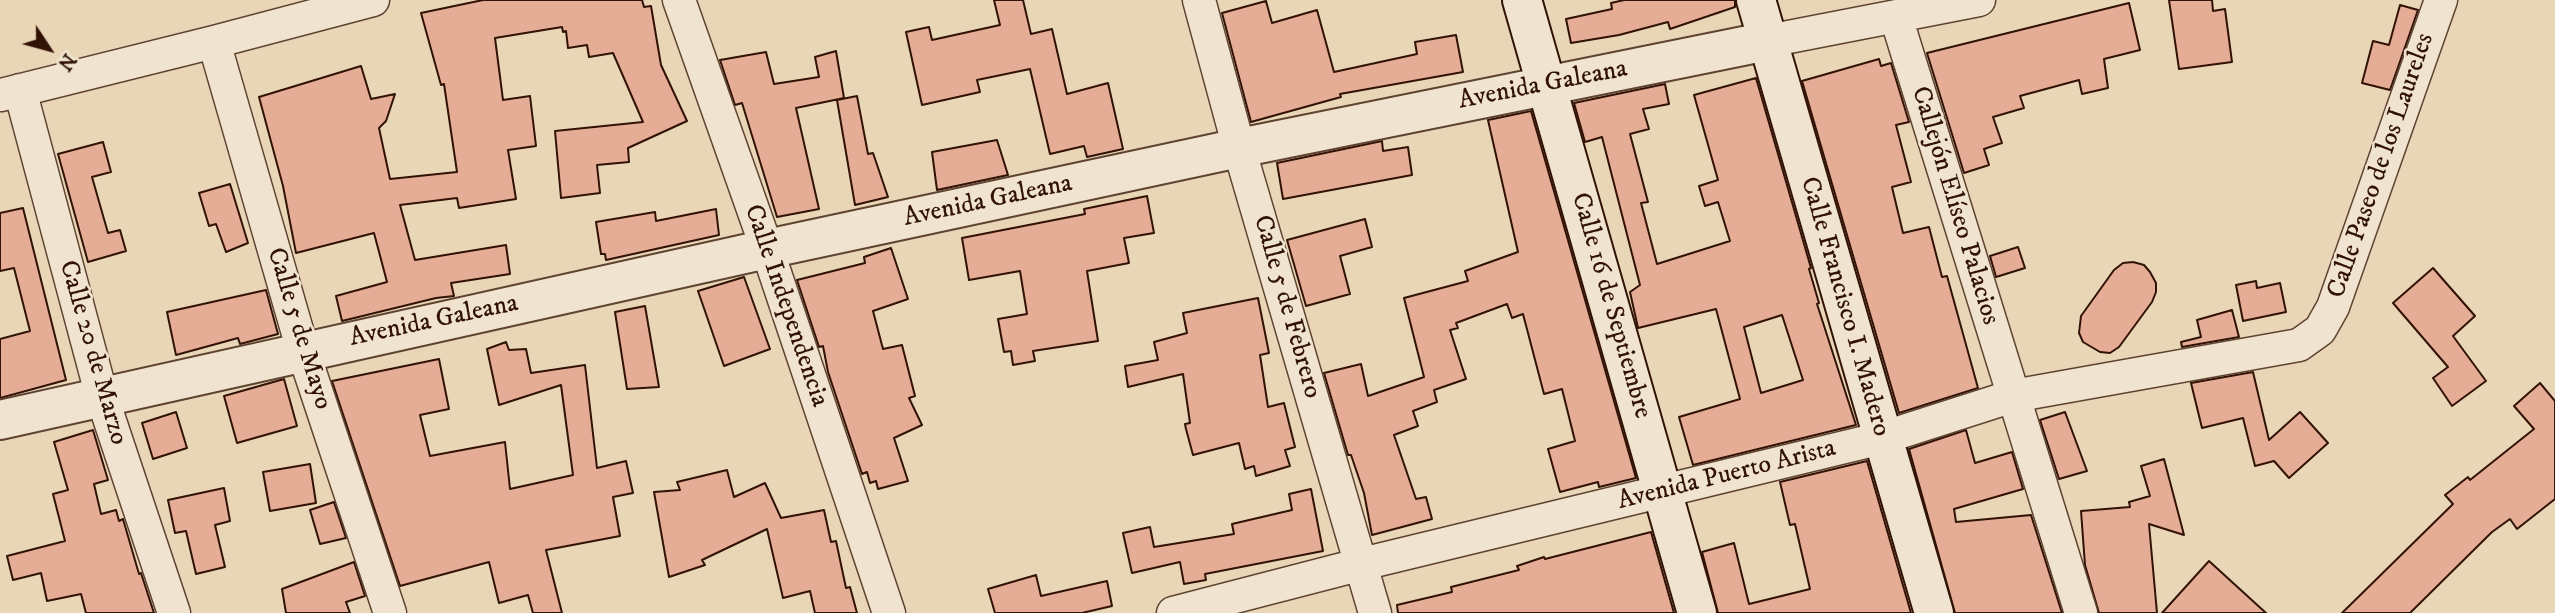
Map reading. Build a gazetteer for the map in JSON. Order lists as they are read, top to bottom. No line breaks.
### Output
{"streets":{"street":["Avenida Galeana","Calle Paseo de los Laureles","Callejón Elíseo Palacios","Calle Independencia","Calle 16 de Septiembre","Calle 5 de Febrero","Calle Francisco I. Madero","Calle 5 de Mayo","Calle 20 de Marzo","Avenida Puerto Arista"]},"crossings":[["Avenida Galeana","Callejón Elíseo Palacios"],["Avenida Galeana","Calle Independencia"],["Avenida Galeana","Calle 16 de Septiembre"],["Avenida Galeana","Calle 5 de Febrero"],["Avenida Galeana","Calle Francisco I. Madero"],["Avenida Galeana","Calle 5 de Mayo"],["Avenida Galeana","Calle 20 de Marzo"],["Calle Paseo de los Laureles","Avenida Puerto Arista"],["Callejón Elíseo Palacios","Avenida Puerto Arista"],["Calle 16 de Septiembre","Avenida Puerto Arista"],["Calle 5 de Febrero","Avenida Puerto Arista"],["Calle Francisco I. Madero","Avenida Puerto Arista"]],"north":"bottom right"}
